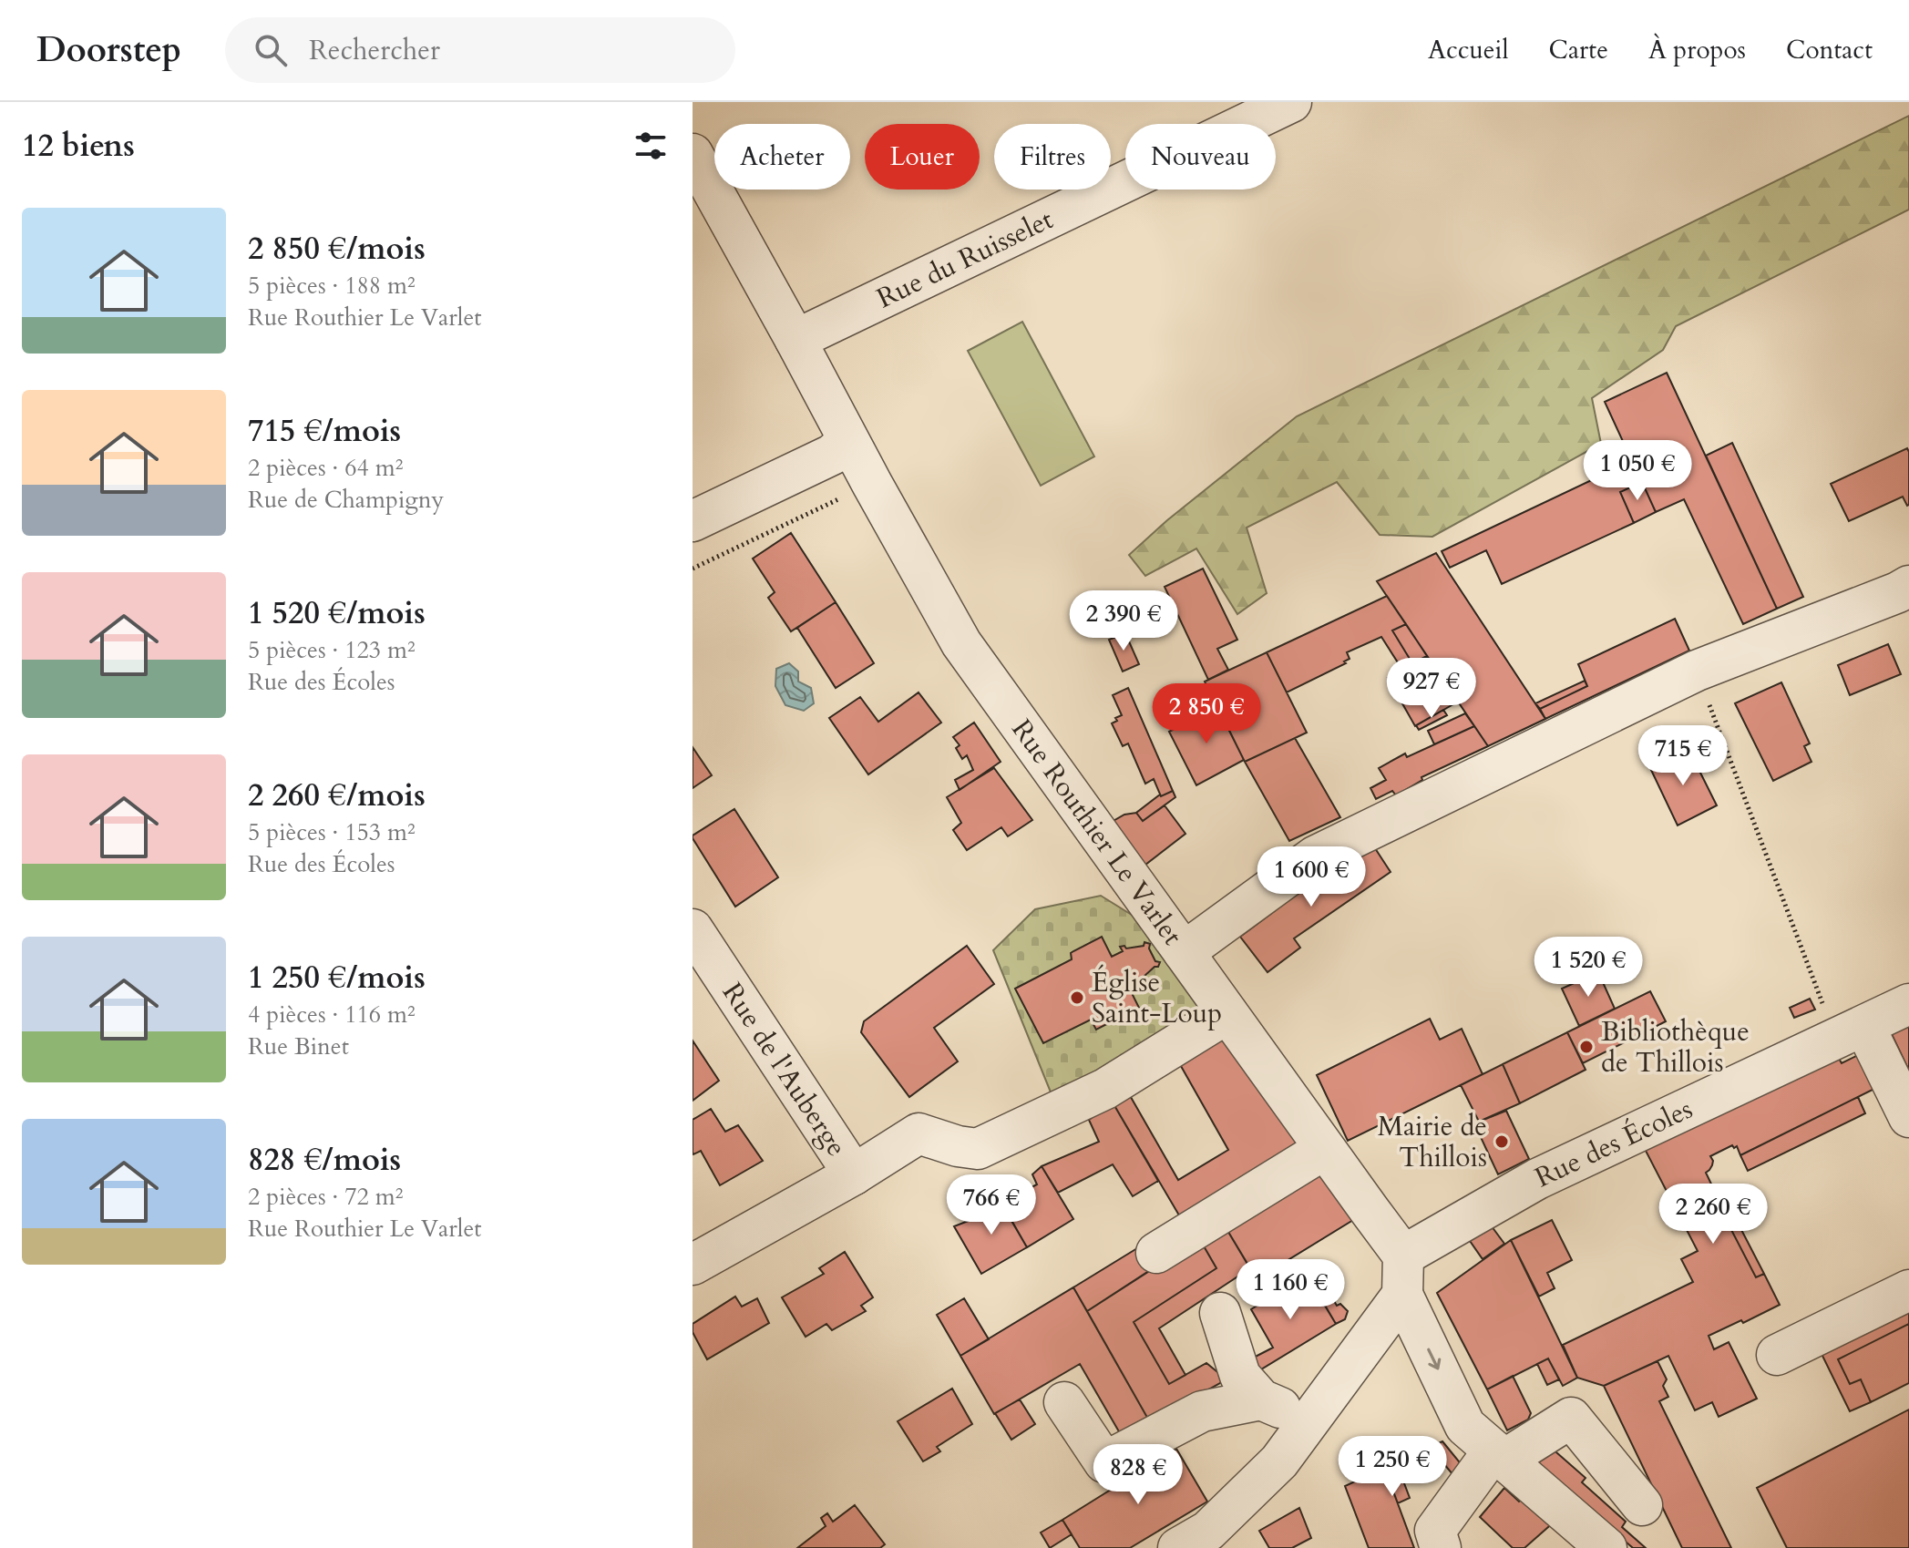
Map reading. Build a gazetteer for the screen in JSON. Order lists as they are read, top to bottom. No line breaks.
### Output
{"streets":{"street":["Rue du Ruisselet","Rue Routhier Le Varlet","Rue de l'Auberge","Rue des Écoles"]},"crossings":[["Rue du Ruisselet","Rue Routhier Le Varlet"],["Rue Routhier Le Varlet","Rue des Écoles"]],"places":["Église Saint-Loup","Bibliothèque de Thillois","Mairie de Thillois"],"page":{"header":"Doorstep","search":"Rechercher","nav":["Accueil","Carte","À propos","Contact"],"heading":"12 biens","chip":["Acheter","Louer","Filtres","Nouveau"],"list":[{"name":"2 850 €/mois","note":"5 pièces · 188 m² · Rue Routhier Le Varlet"},{"name":"715 €/mois","note":"2 pièces · 64 m² · Rue de Champigny"},{"name":"1 520 €/mois","note":"5 pièces · 123 m² · Rue des Écoles"},{"name":"2 260 €/mois","note":"5 pièces · 153 m² · Rue des Écoles"},{"name":"1 250 €/mois","note":"4 pièces · 116 m² · Rue Binet"},{"name":"828 €/mois","note":"2 pièces · 72 m² · Rue Routhier Le Varlet"}],"price":["1 050 €","2 390 €","927 €","2 850 €","715 €","1 600 €","1 520 €","766 €","2 260 €","1 160 €","1 250 €","828 €"]}}
